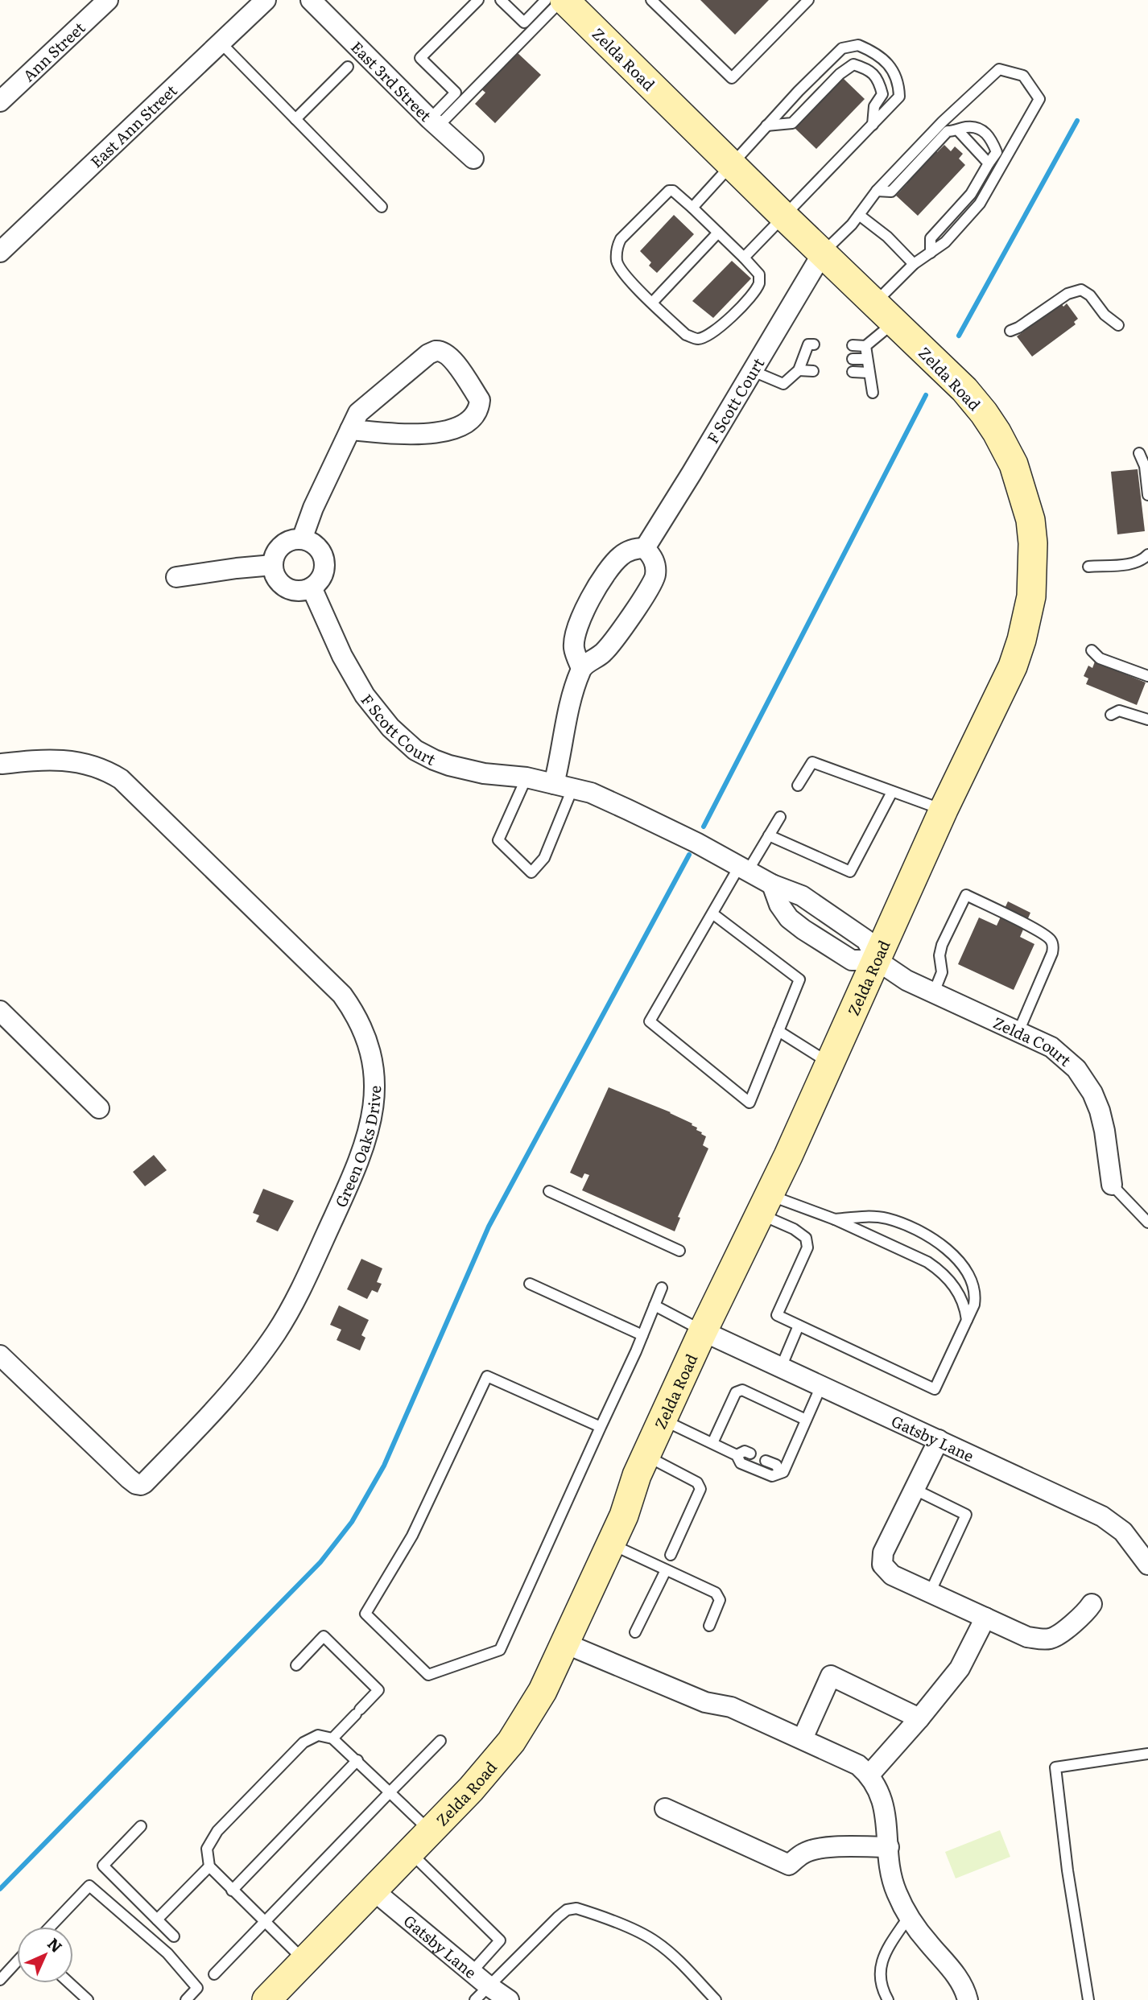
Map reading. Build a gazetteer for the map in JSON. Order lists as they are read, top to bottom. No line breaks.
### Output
{"streets":{"main road":["Zelda Road"],"street":["Ann Street","East 3rd Street","East Ann Street","F Scott Court","Zelda Court","Green Oaks Drive","Gatsby Lane"]},"crossings":[["Zelda Road","F Scott Court"],["Zelda Road","Zelda Court"],["Zelda Road","Gatsby Lane"],["F Scott Court","Zelda Court"]],"north":"top right"}
